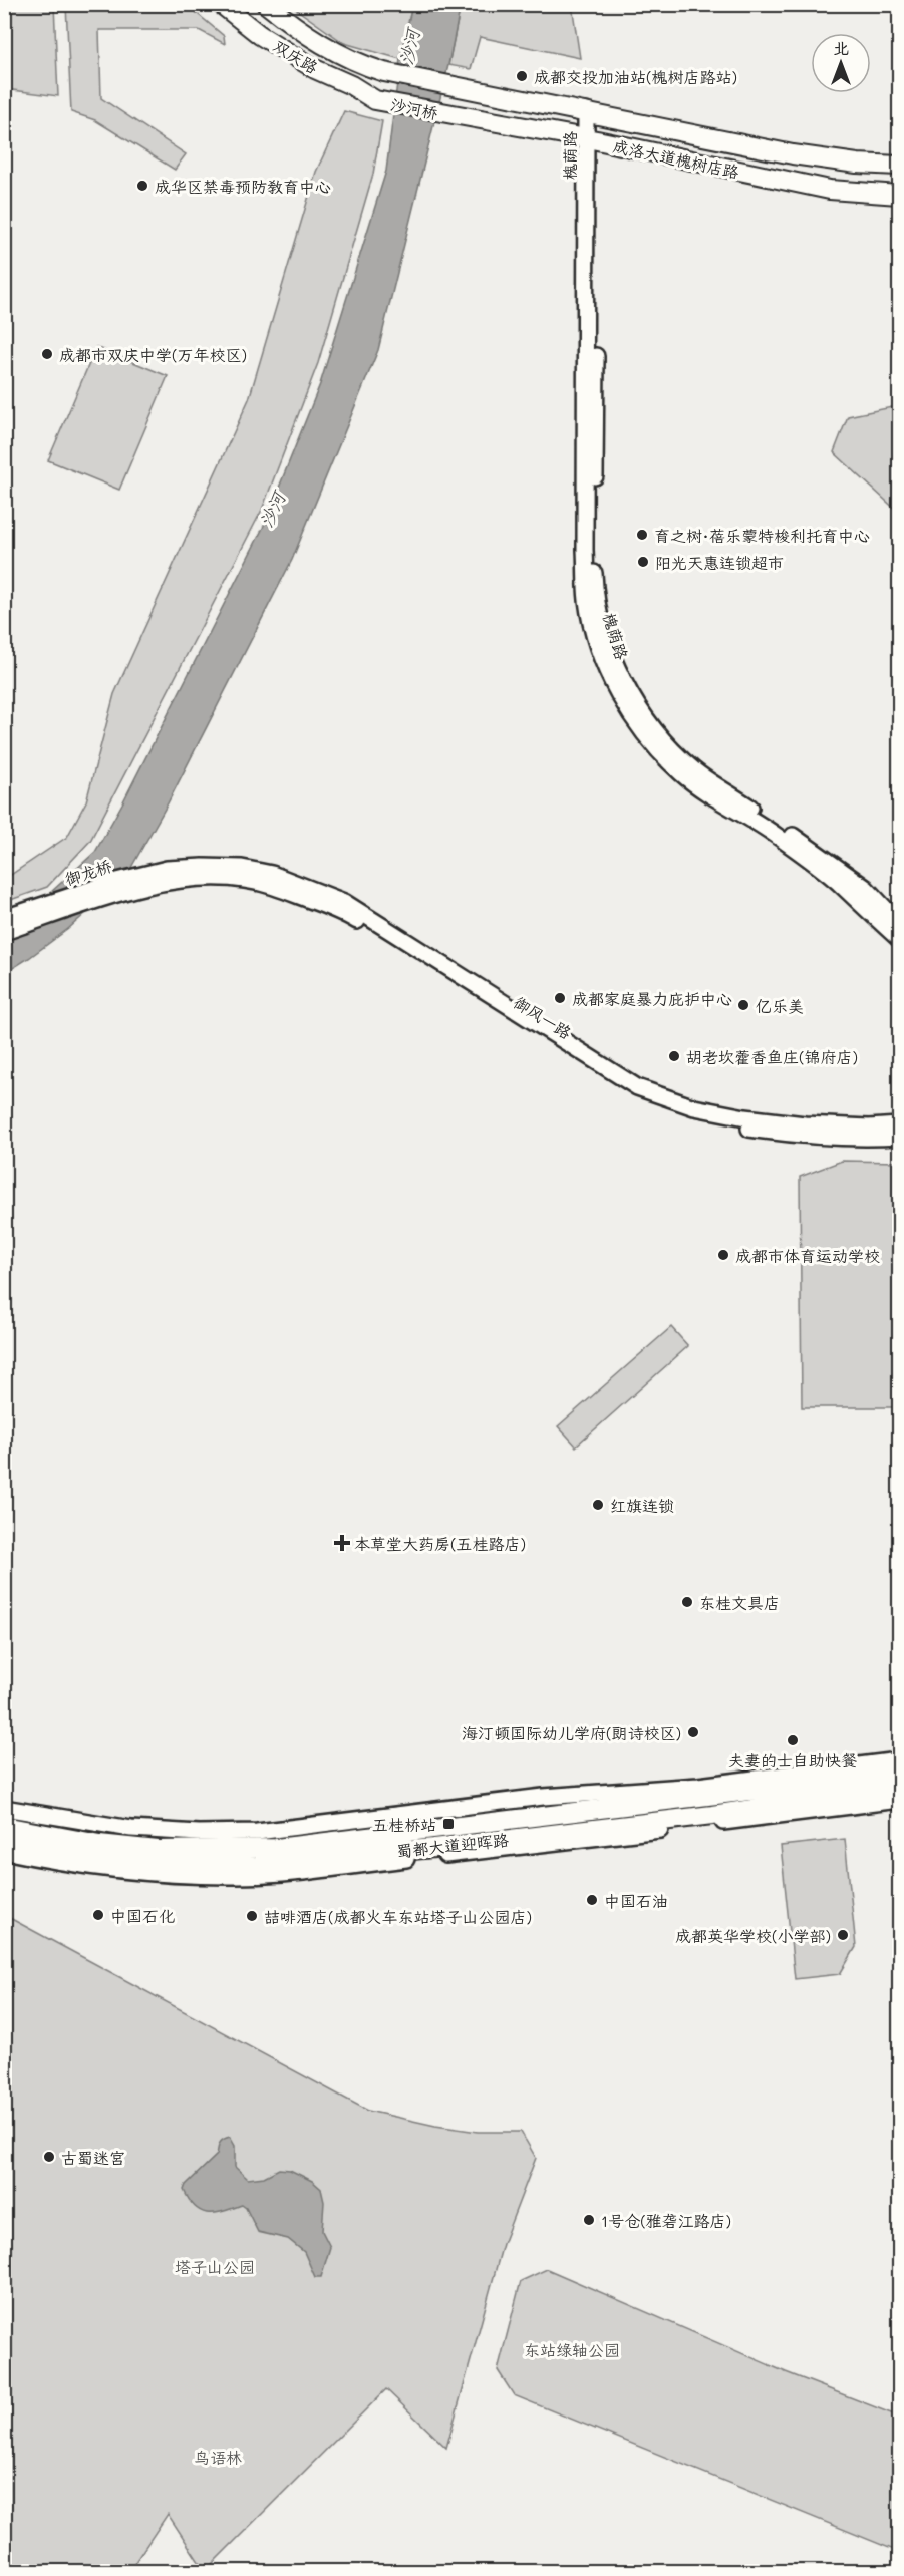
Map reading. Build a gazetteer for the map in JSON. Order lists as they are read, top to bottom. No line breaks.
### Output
{"streets":{"main road":["双庆路","沙河桥","槐荫路","成洛大道槐树店路","御龙桥","御风一路","蜀都大道迎晖路"]},"crossings":[["双庆路","沙河桥"],["沙河桥","成洛大道槐树店路"],["槐荫路","成洛大道槐树店路"],["御龙桥","御风一路"]],"water":["沙河"],"parks":["塔子山公园","东站绿轴公园","鸟语林"],"places":{"other":["成都交投加油站(槐树店路站)","成华区禁毒预防教育中心","成都市双庆中学(万年校区)","育之树·蓓乐蒙特梭利托育中心","阳光天惠连锁超市","成都家庭暴力庇护中心","亿乐美","胡老坎藿香鱼庄(锦府店)","成都市体育运动学校","红旗连锁","东桂文具店","海汀顿国际幼儿学府(朗诗校区)","夫妻的士自助快餐","中国石油","中国石化","喆啡酒店(成都火车东站塔子山公园店)","成都英华学校(小学部)","古蜀迷宫","1号仓(雅砻江路店)"],"health":["本草堂大药房(五桂路店)"],"transit":["五桂桥站"]},"north":"top"}
